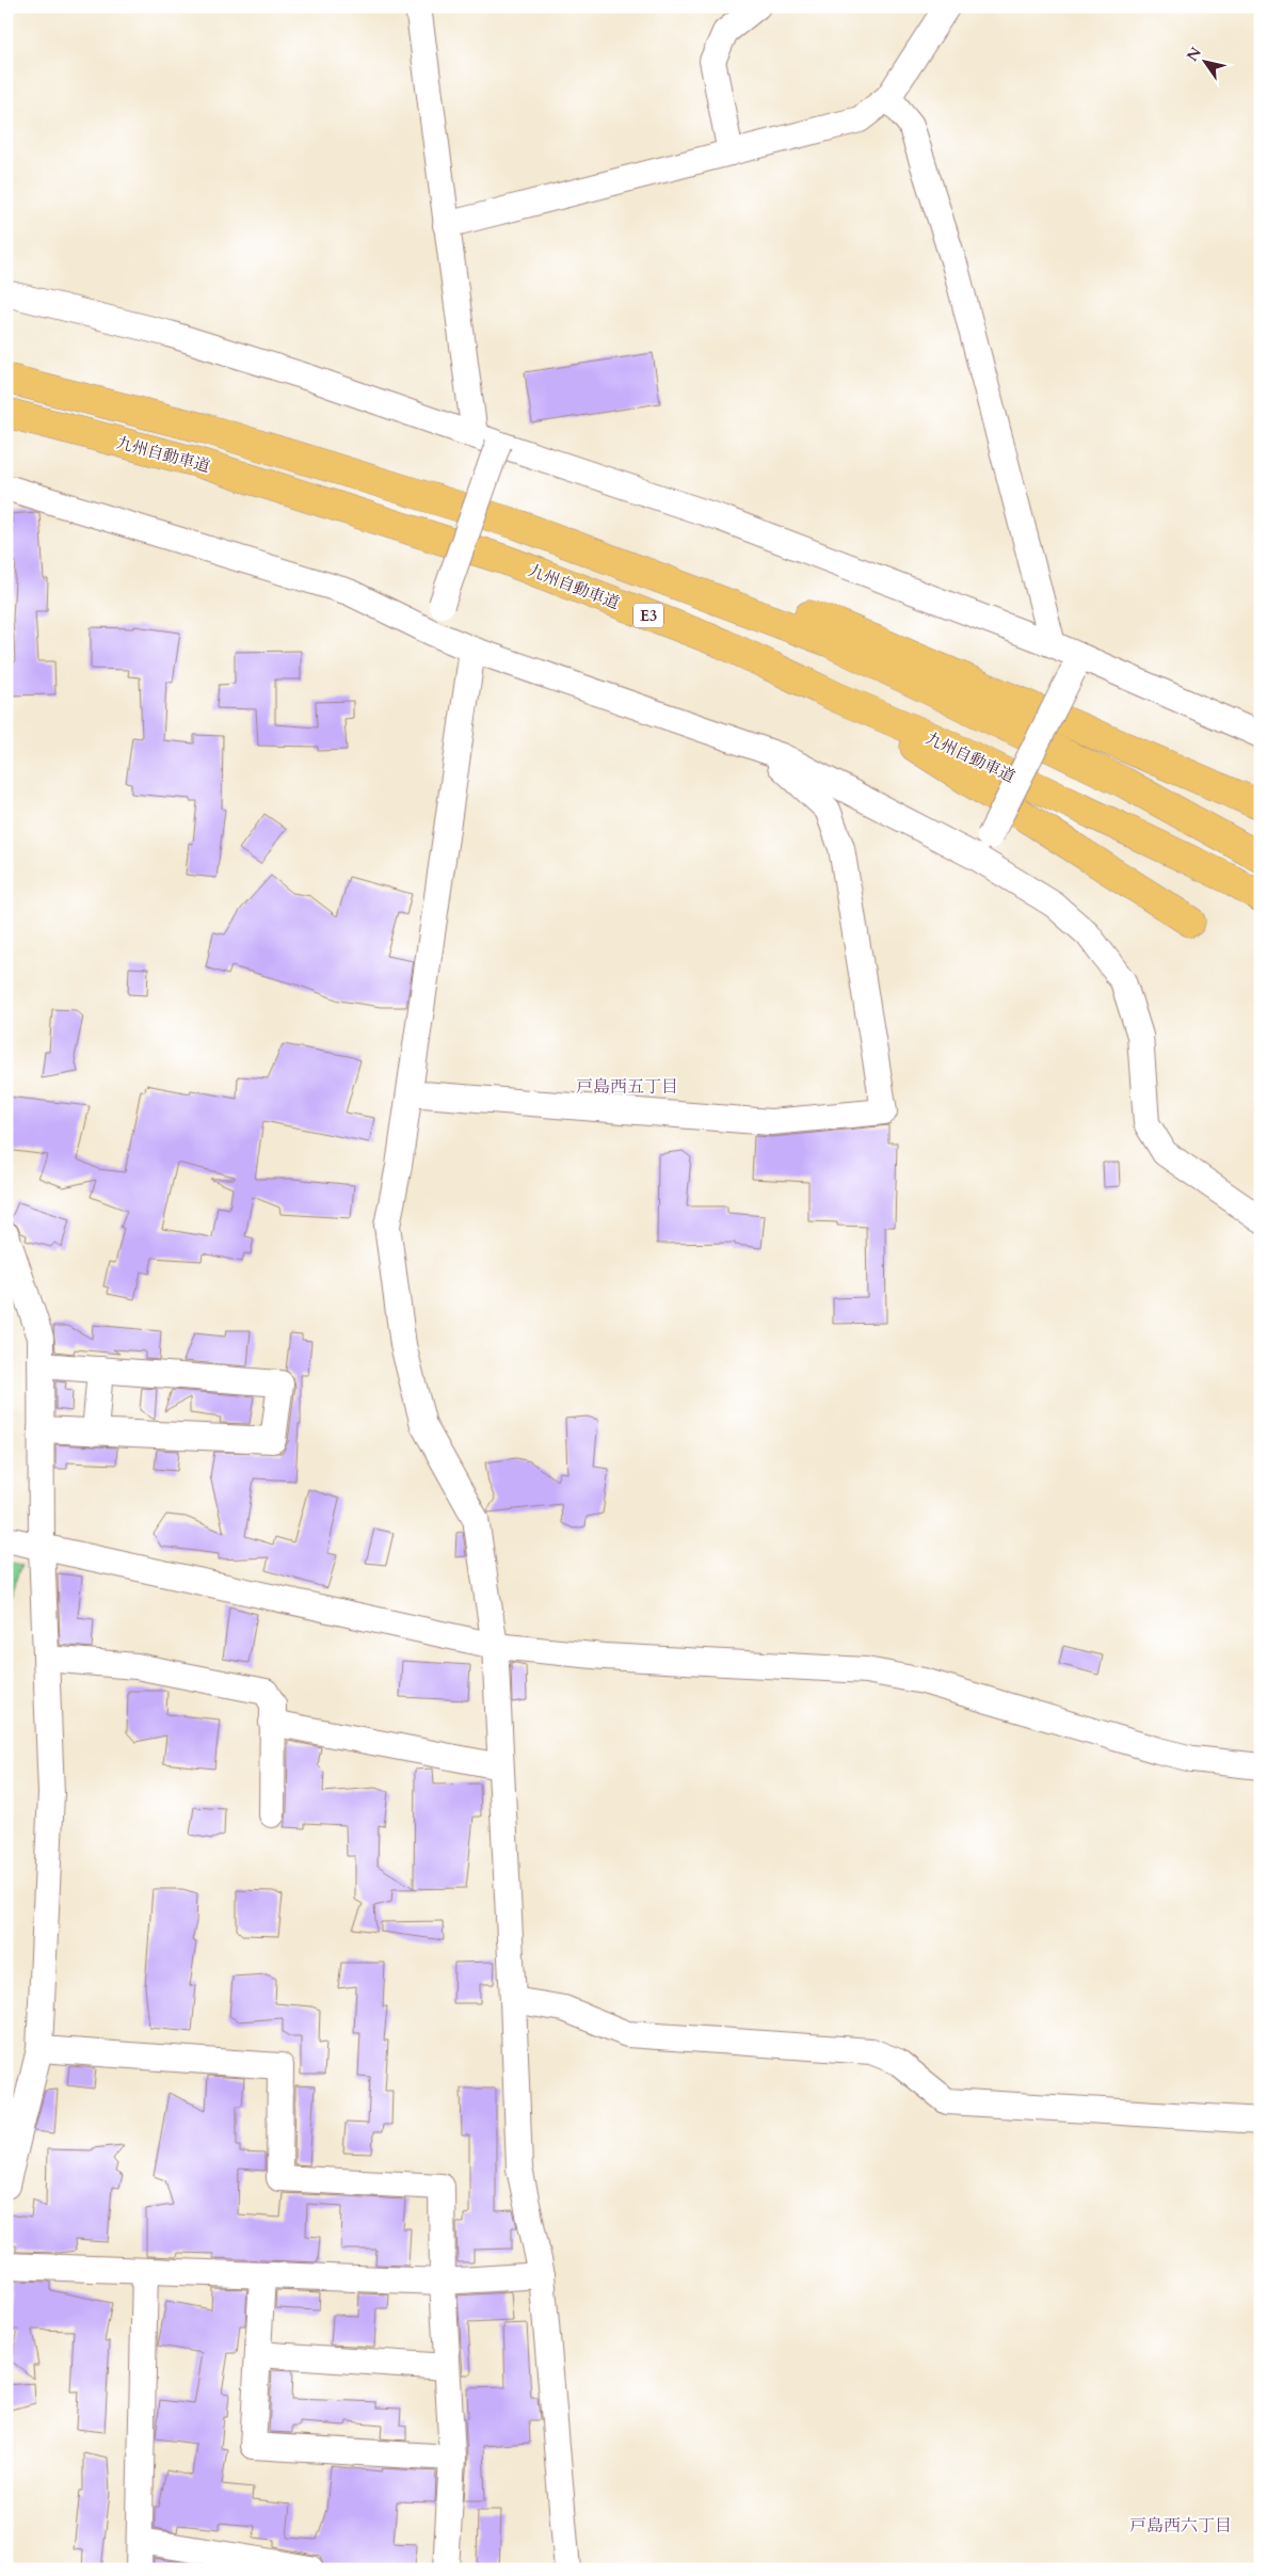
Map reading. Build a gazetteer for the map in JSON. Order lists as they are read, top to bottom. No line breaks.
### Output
{"streets":{"highway":["九州自動車道","E3"]},"districts":["戸島西五丁目","戸島西六丁目"],"north":"top left"}
